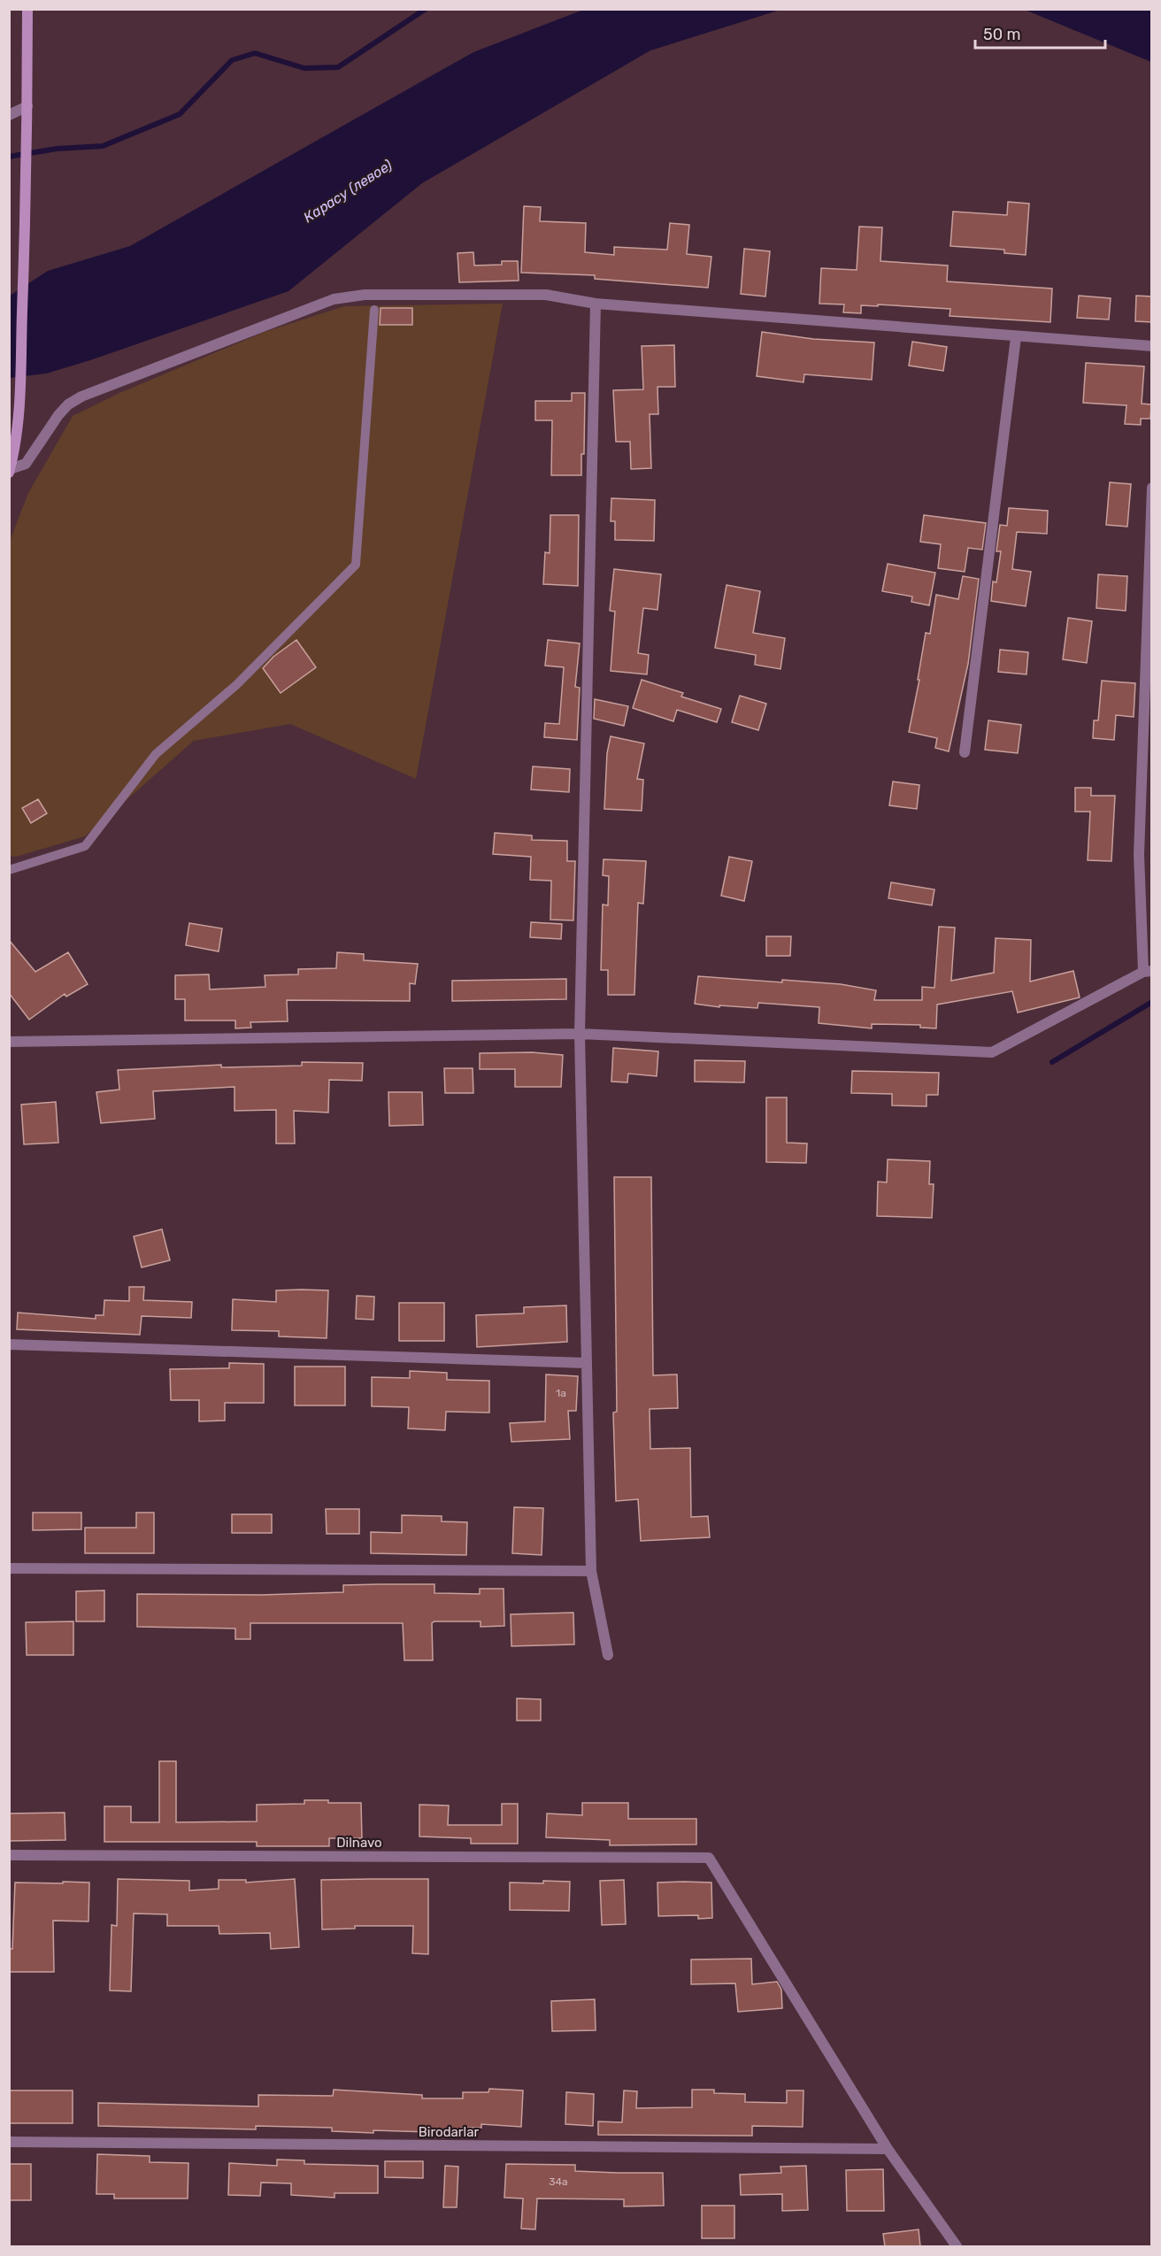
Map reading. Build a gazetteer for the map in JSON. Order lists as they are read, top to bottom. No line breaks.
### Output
{"streets":{"street":["Dilnavo","Birodarlar"]},"crossings":[["Dilnavo","Birodarlar"]],"water":["Карасу (левое)"],"house_numbers":["1a","34a"],"scale_bar":"50 m"}
